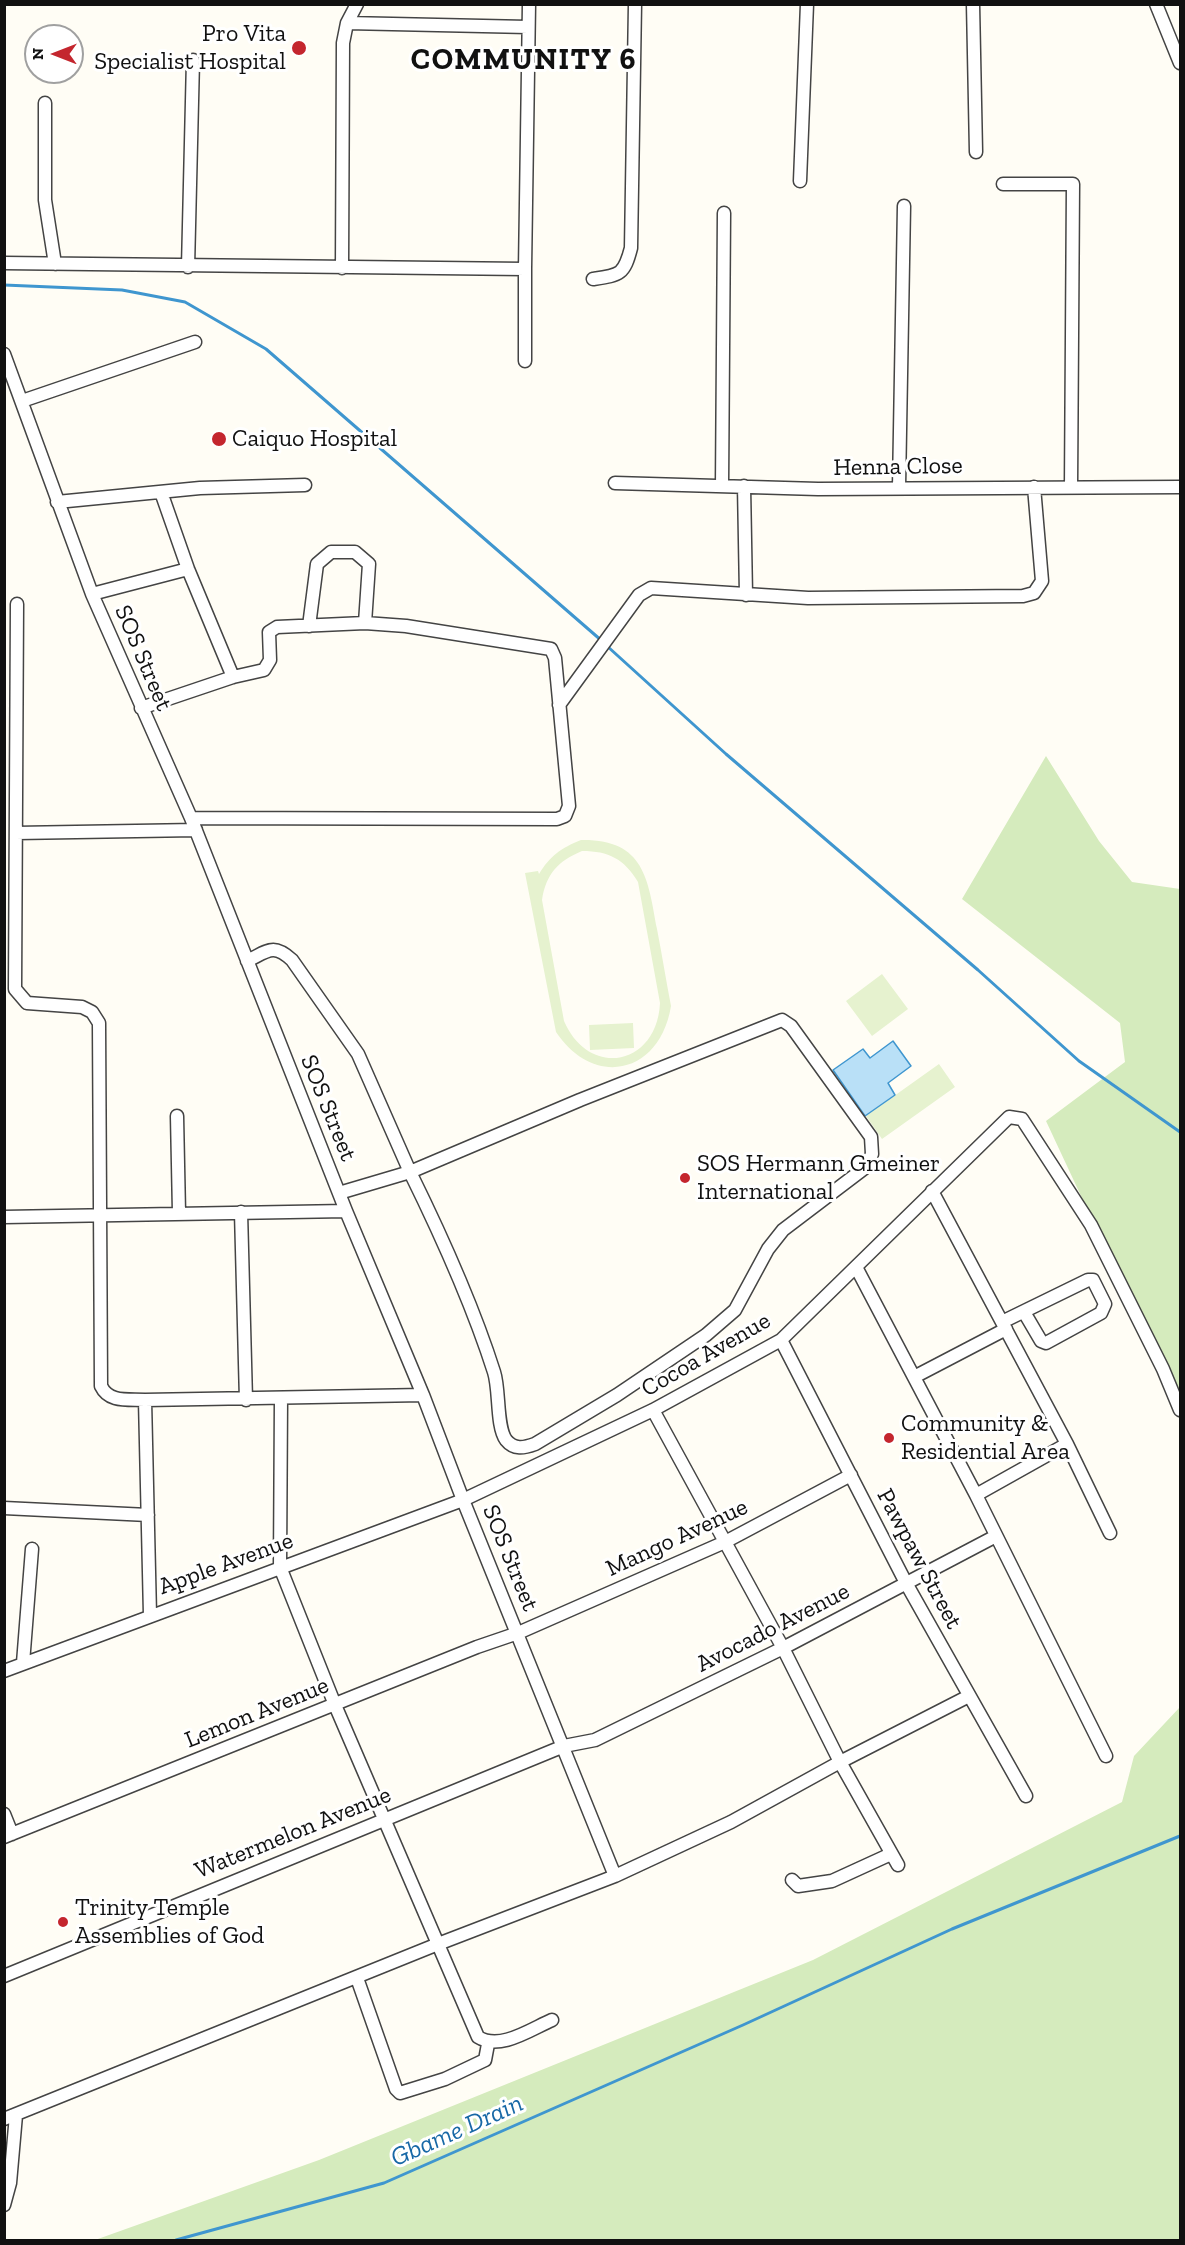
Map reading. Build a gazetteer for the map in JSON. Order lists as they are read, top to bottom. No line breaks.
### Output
{"streets":{"street":["Henna Close","SOS Street","Cocoa Avenue","Mango Avenue","Pawpaw Street","Apple Avenue","Avocado Avenue","Lemon Avenue","Watermelon Avenue"]},"crossings":[["SOS Street","Cocoa Avenue"],["SOS Street","Mango Avenue"],["SOS Street","Apple Avenue"],["SOS Street","Avocado Avenue"],["SOS Street","Lemon Avenue"],["SOS Street","Watermelon Avenue"],["Cocoa Avenue","Pawpaw Street"],["Cocoa Avenue","Apple Avenue"],["Mango Avenue","Pawpaw Street"],["Mango Avenue","Lemon Avenue"],["Pawpaw Street","Avocado Avenue"],["Avocado Avenue","Watermelon Avenue"]],"districts":["COMMUNITY 6"],"water":["Gbame Drain"],"places":["Pro Vita Specialist Hospital","Caiquo Hospital","SOS Hermann Gmeiner International","Community & Residential Area","Trinity Temple Assemblies of God"],"north":"left"}
